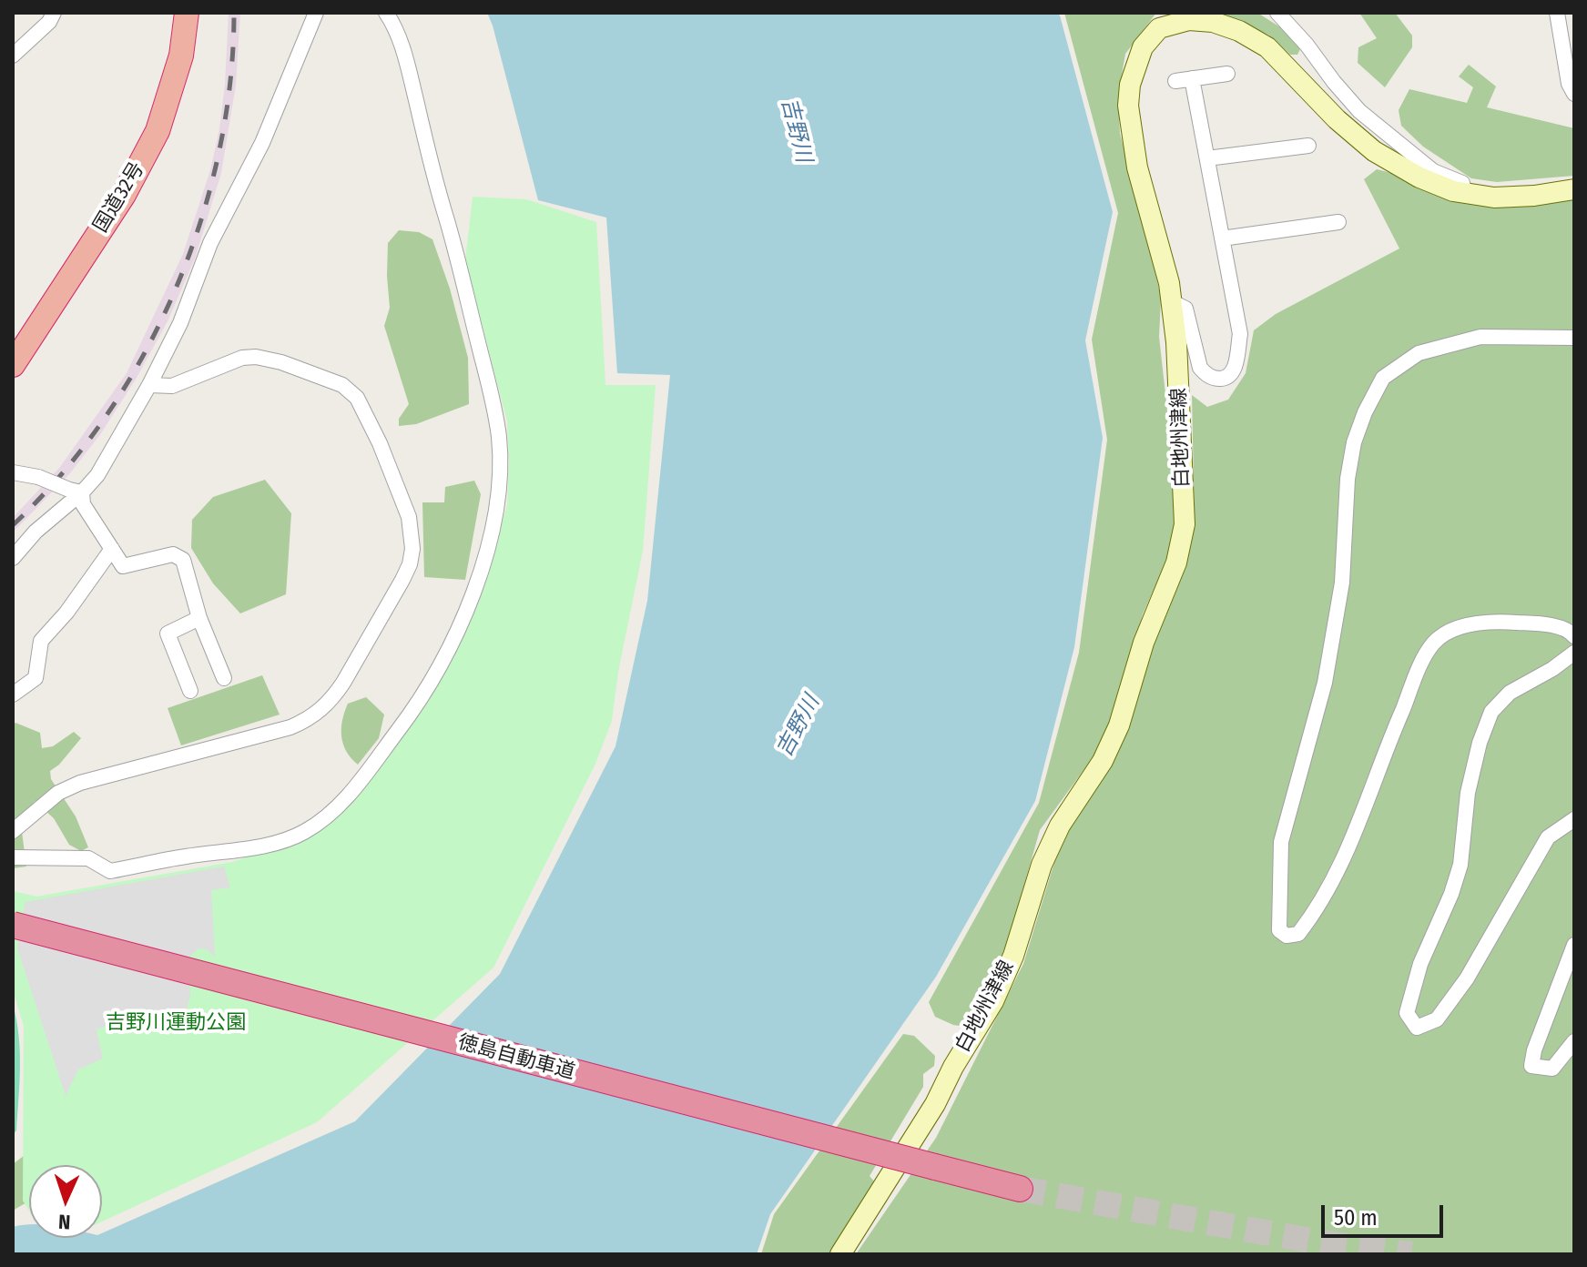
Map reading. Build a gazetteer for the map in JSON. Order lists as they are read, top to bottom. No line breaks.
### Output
{"streets":{"highway":["国道32号","徳島自動車道"],"main road":["白地州津線"]},"water":["吉野川"],"parks":["吉野川運動公園"],"scale_bar":"50 m","north":"bottom"}
